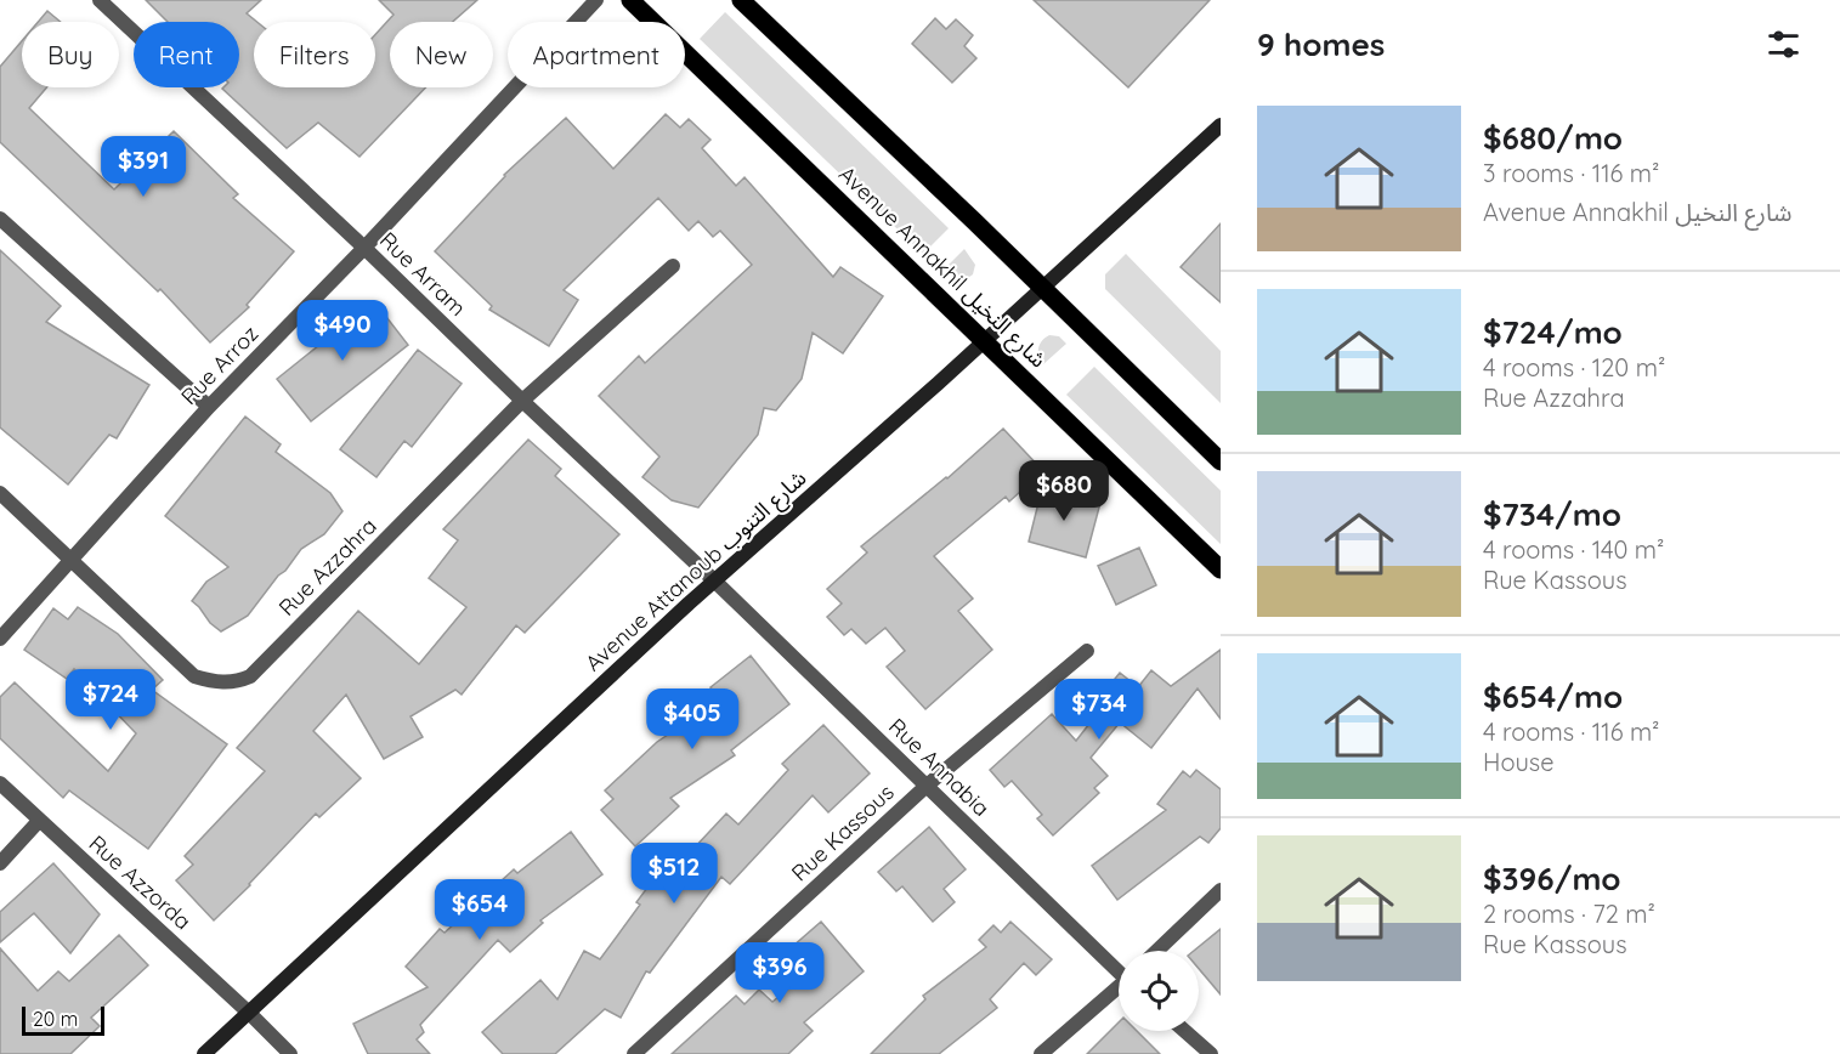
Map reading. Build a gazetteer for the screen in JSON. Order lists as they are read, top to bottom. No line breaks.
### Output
{"streets":{"main road":["Avenue Annakhil شارع النخيل"],"street":["Rue Arram","Rue Arroz","Rue Azzahra","Avenue Attanoub شارع التنوب","Rue Annabia","Rue Kassous","Rue Azzorda"]},"crossings":[["Avenue Annakhil شارع النخيل","Avenue Attanoub شارع التنوب"],["Rue Arram","Rue Arroz"],["Rue Arram","Rue Azzahra"],["Rue Arram","Avenue Attanoub شارع التنوب"],["Rue Arram","Rue Annabia"],["Rue Arroz","Rue Azzahra"],["Avenue Attanoub شارع التنوب","Rue Annabia"],["Avenue Attanoub شارع التنوب","Rue Azzorda"],["Rue Annabia","Rue Kassous"]],"scale_bar":"20 m","page":{"heading":"9 homes","chip":["Buy","Rent","Filters","New","Apartment"],"list":[{"name":"$680/mo","note":"3 rooms · 116 m² · Avenue Annakhil شارع النخيل"},{"name":"$724/mo","note":"4 rooms · 120 m² · Rue Azzahra"},{"name":"$734/mo","note":"4 rooms · 140 m² · Rue Kassous"},{"name":"$654/mo","note":"4 rooms · 116 m² · House"},{"name":"$396/mo","note":"2 rooms · 72 m² · Rue Kassous"}],"price":["$391","$490","$680","$724","$734","$405","$512","$654","$396"],"scale":"20 m"}}
